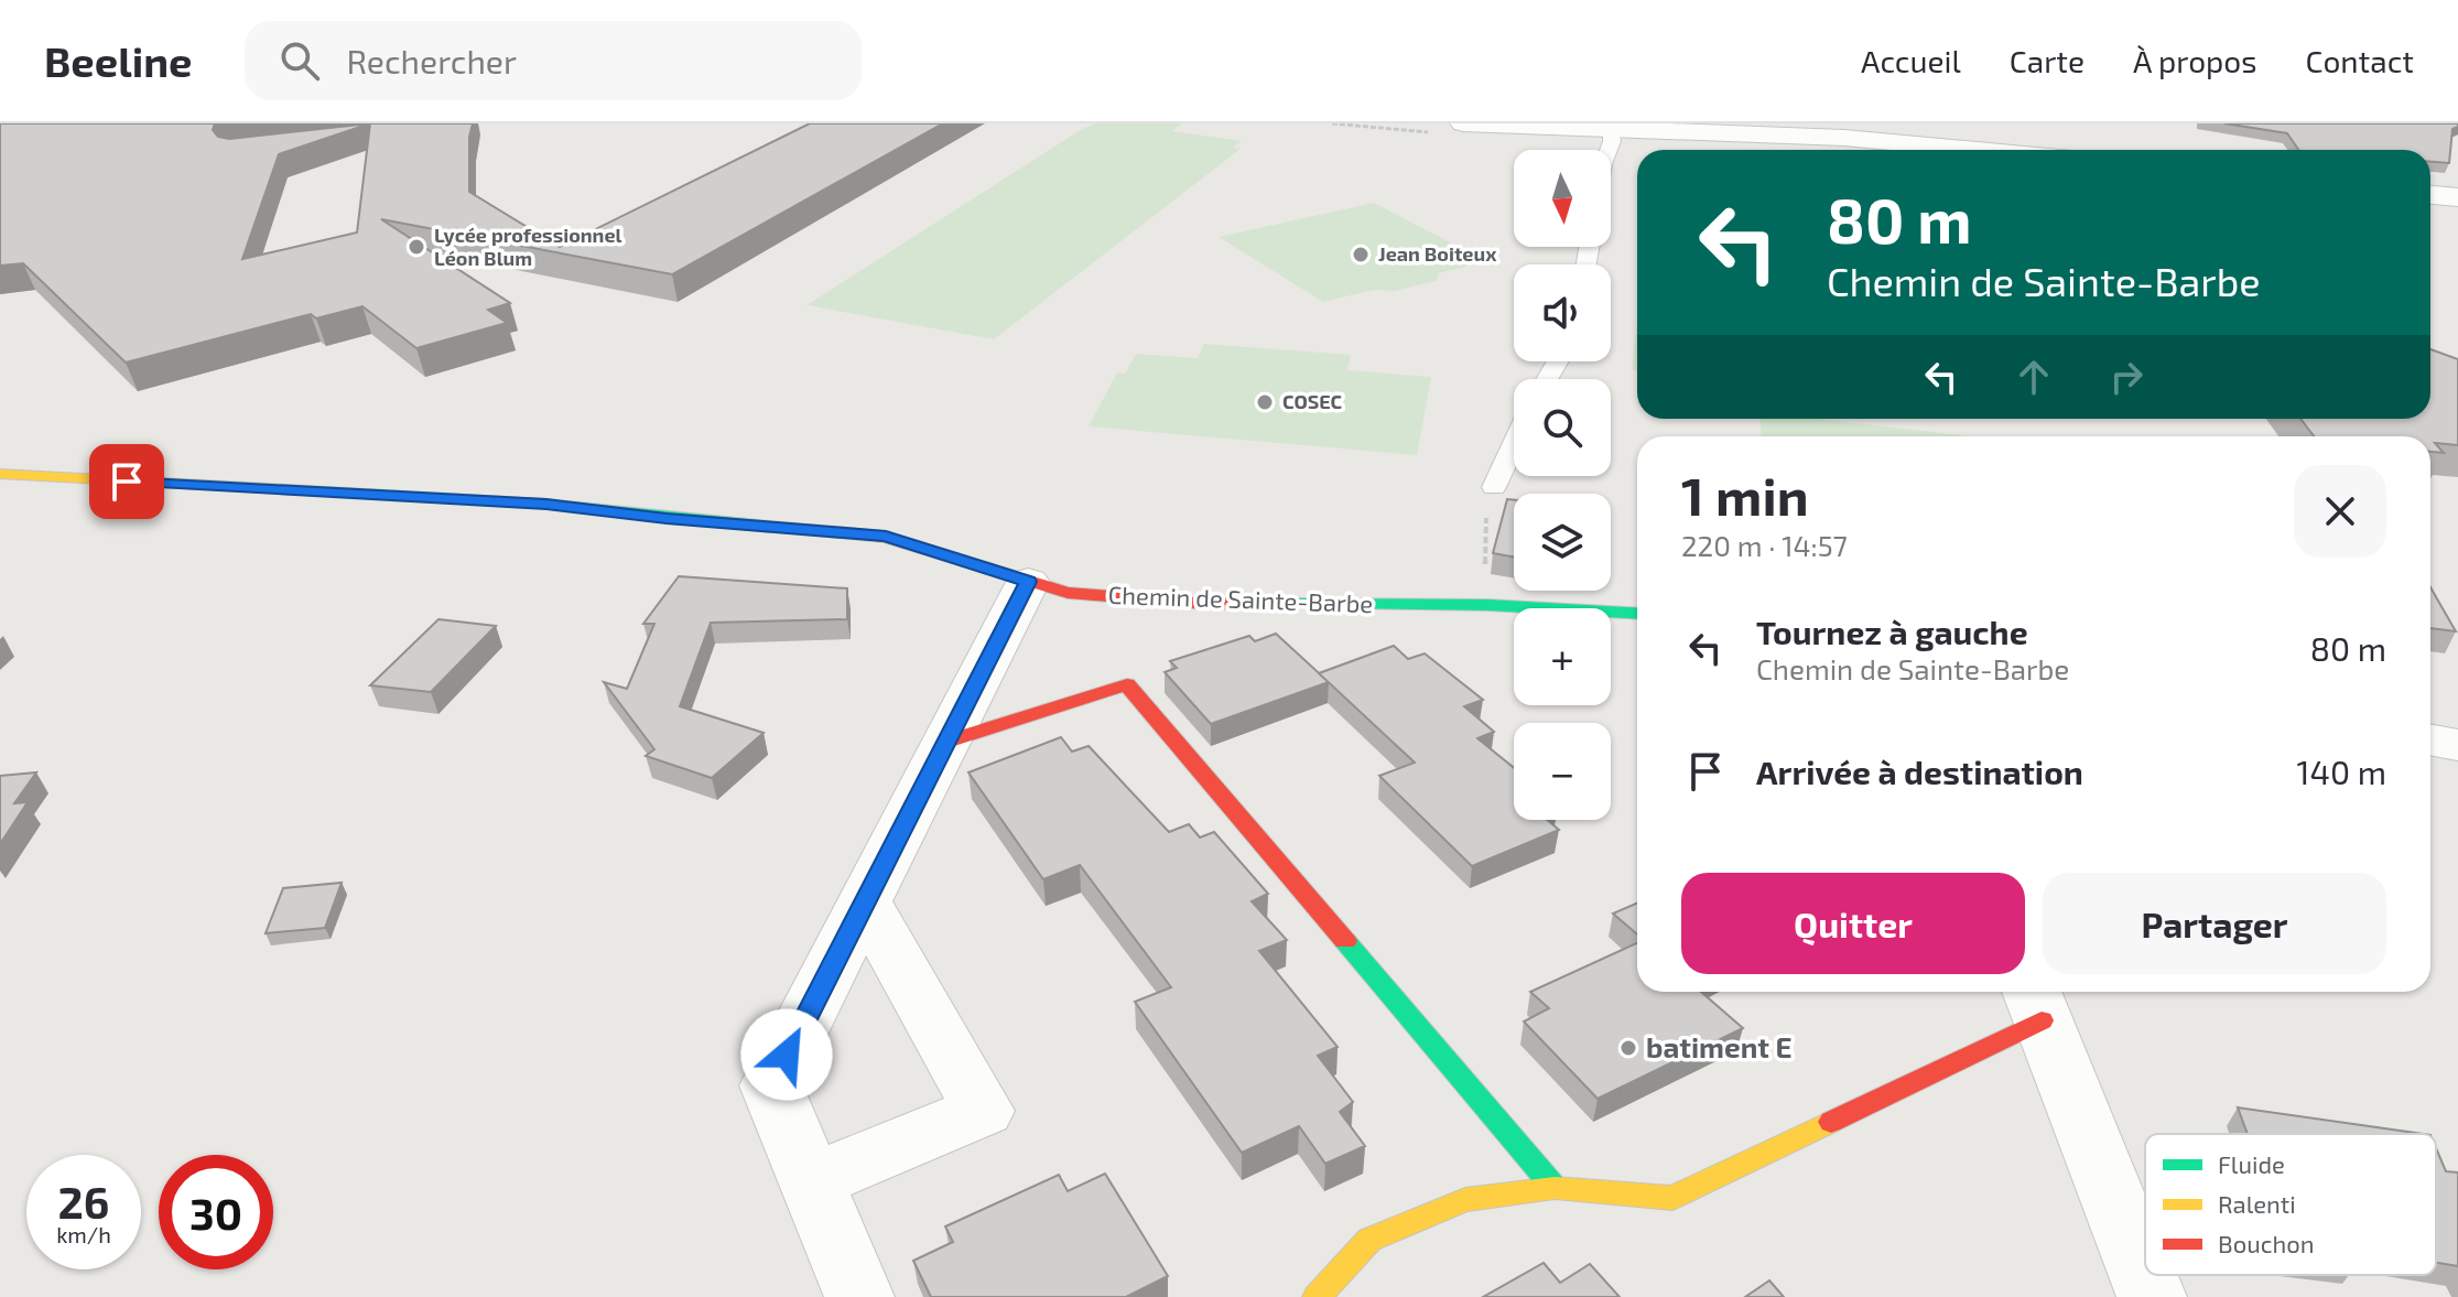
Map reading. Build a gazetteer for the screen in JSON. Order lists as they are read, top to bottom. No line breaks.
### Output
{"streets":{"street":["Chemin de Sainte-Barbe"]},"places":["Lycée professionnel Léon Blum","Jean Boiteux","COSEC","batiment E"],"legend":["Fluide","Ralenti","Bouchon"],"north":"bottom","page":{"header":"Beeline","search":"Rechercher","nav":["Accueil","Carte","À propos","Contact"],"map_buttons":["+","−"],"turn":["80 m","Chemin de Sainte-Barbe"],"heading":["1 min","220 m · 14:57"],"list":[{"name":"Tournez à gauche","note":"Chemin de Sainte-Barbe","value":"80 m"},{"name":"Arrivée à destination","value":"140 m"}],"buttons":["Quitter","Partager"],"speed":"26 km/h","limit":"30"}}
